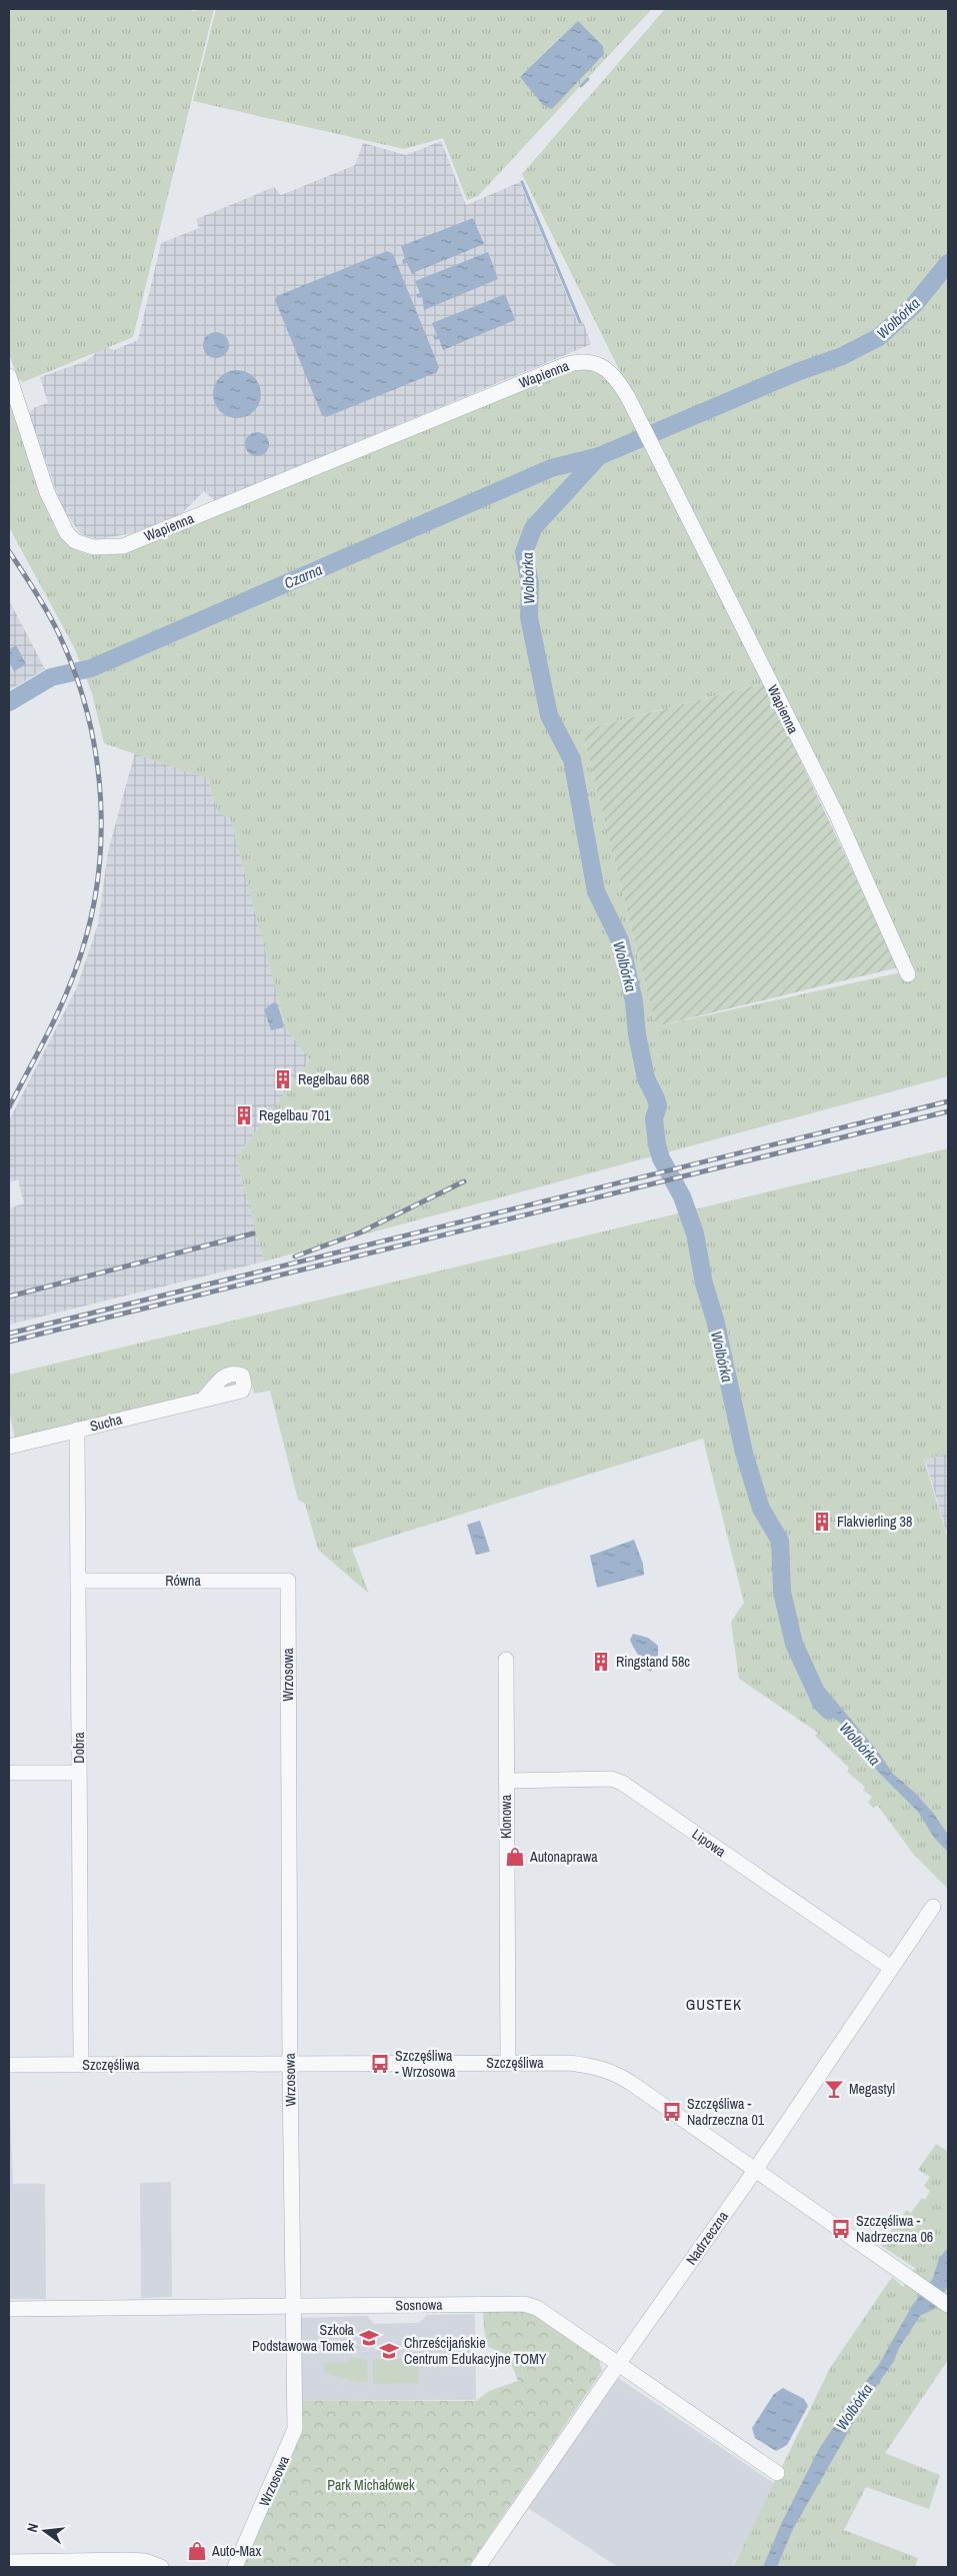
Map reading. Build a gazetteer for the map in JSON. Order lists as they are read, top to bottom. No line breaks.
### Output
{"streets":{"street":["Wapienna","Sucha","Równa","Wrzosowa","Dobra","Klonowa","Lipowa","Szczęśliwa","Nadrzeczna","Sosnowa"]},"crossings":[["Sucha","Dobra"],["Równa","Wrzosowa"],["Równa","Dobra"],["Wrzosowa","Szczęśliwa"],["Wrzosowa","Sosnowa"],["Dobra","Szczęśliwa"],["Klonowa","Lipowa"],["Klonowa","Szczęśliwa"],["Lipowa","Nadrzeczna"],["Szczęśliwa","Nadrzeczna"],["Nadrzeczna","Sosnowa"]],"districts":["GUSTEK"],"water":["Wolbórka","Czarna"],"parks":["Park Michałówek"],"places":{"building":["Regelbau 668","Regelbau 701","Flakvierling 38","Ringstand 58c"],"shop":["Autonaprawa","Auto-Max"],"bus stop":["Szczęśliwa - Wrzosowa","Szczęśliwa - Nadrzeczna 01","Szczęśliwa - Nadrzeczna 06"],"bar":["Megastyl"],"school or university":["Szkoła Podstawowa Tomek","Chrześcijańskie Centrum Edukacyjne TOMY"]},"north":"left"}
